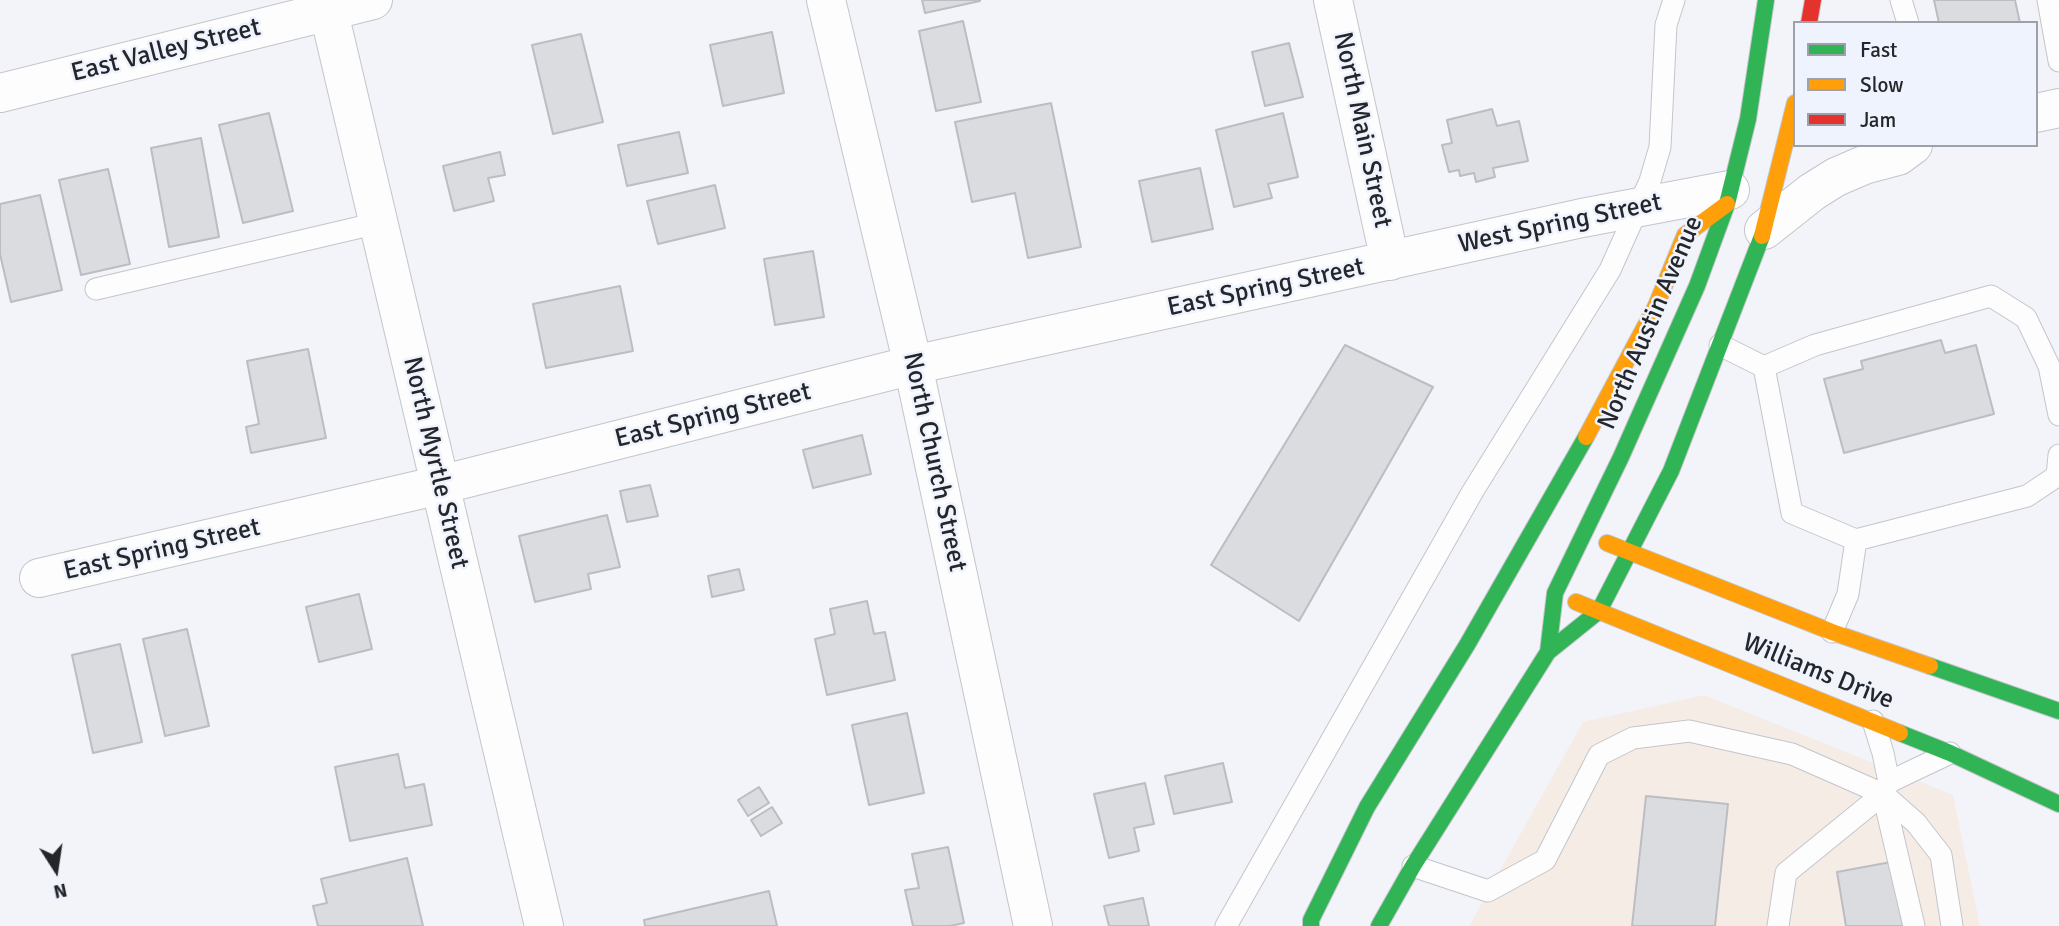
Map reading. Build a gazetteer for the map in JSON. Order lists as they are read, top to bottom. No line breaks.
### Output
{"streets":{"main road":["North Austin Avenue","Williams Drive"],"street":["East Valley Street","North Main Street","West Spring Street","East Spring Street","North Church Street","North Myrtle Street"]},"crossings":[["East Valley Street","North Myrtle Street"],["North Main Street","West Spring Street"],["North Main Street","East Spring Street"],["West Spring Street","East Spring Street"],["West Spring Street","North Austin Avenue"],["East Spring Street","North Church Street"],["East Spring Street","North Myrtle Street"],["North Austin Avenue","Williams Drive"]],"legend":["Fast","Slow","Jam"],"north":"bottom"}
